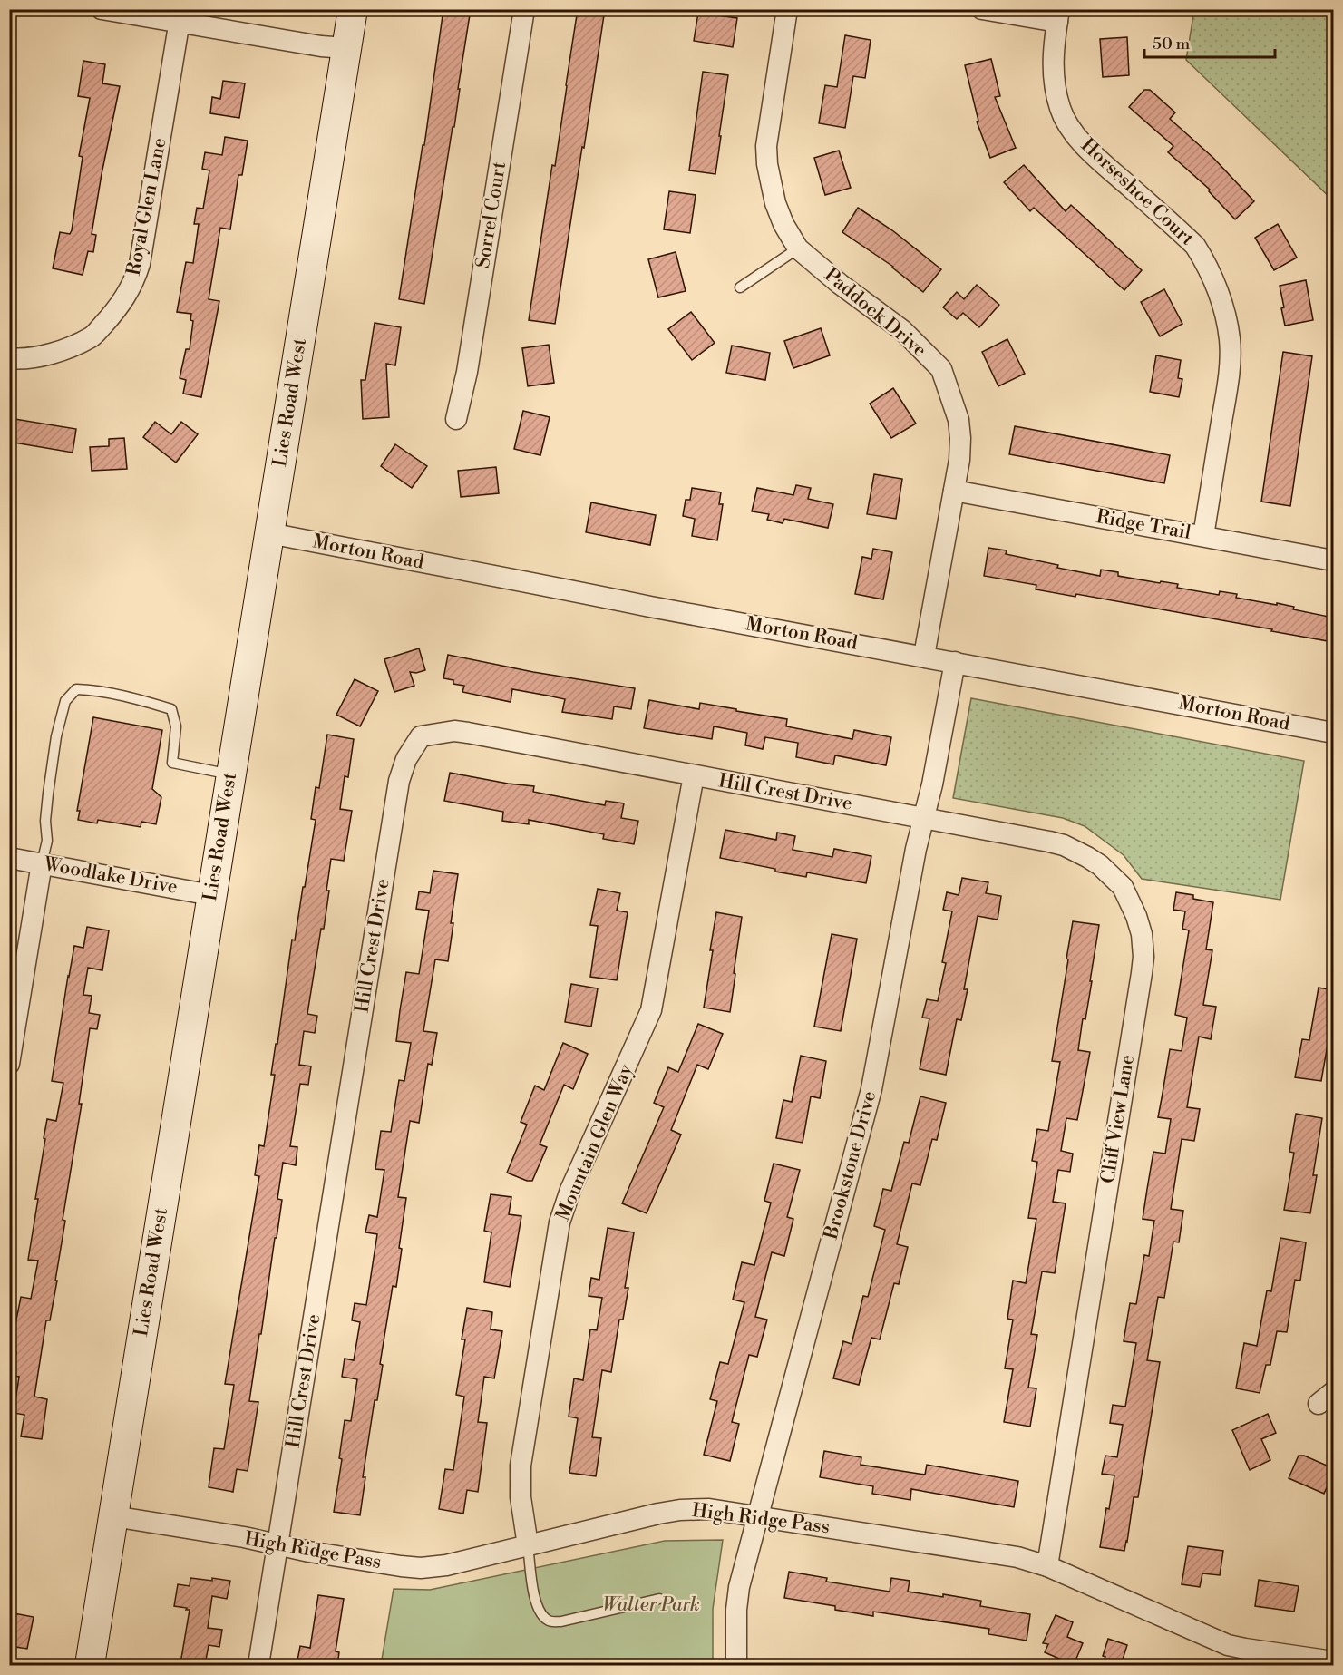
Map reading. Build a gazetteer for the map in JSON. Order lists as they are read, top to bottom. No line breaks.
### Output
{"streets":{"street":["Horseshoe Court","Royal Glen Lane","Sorrel Court","Paddock Drive","Lies Road West","Ridge Trail","Morton Road","Hill Crest Drive","Woodlake Drive","Cliff View Lane","Mountain Glen Way","Brookstone Drive","High Ridge Pass"]},"crossings":[["Horseshoe Court","Ridge Trail"],["Paddock Drive","Ridge Trail"],["Paddock Drive","Morton Road"],["Lies Road West","Morton Road"],["Lies Road West","Woodlake Drive"],["Lies Road West","High Ridge Pass"],["Morton Road","Brookstone Drive"],["Hill Crest Drive","Cliff View Lane"],["Hill Crest Drive","Mountain Glen Way"],["Hill Crest Drive","Brookstone Drive"],["Hill Crest Drive","High Ridge Pass"],["Cliff View Lane","Brookstone Drive"],["Cliff View Lane","High Ridge Pass"],["Mountain Glen Way","High Ridge Pass"],["Brookstone Drive","High Ridge Pass"]],"parks":["Walter Park"],"scale_bar":"50 m"}
